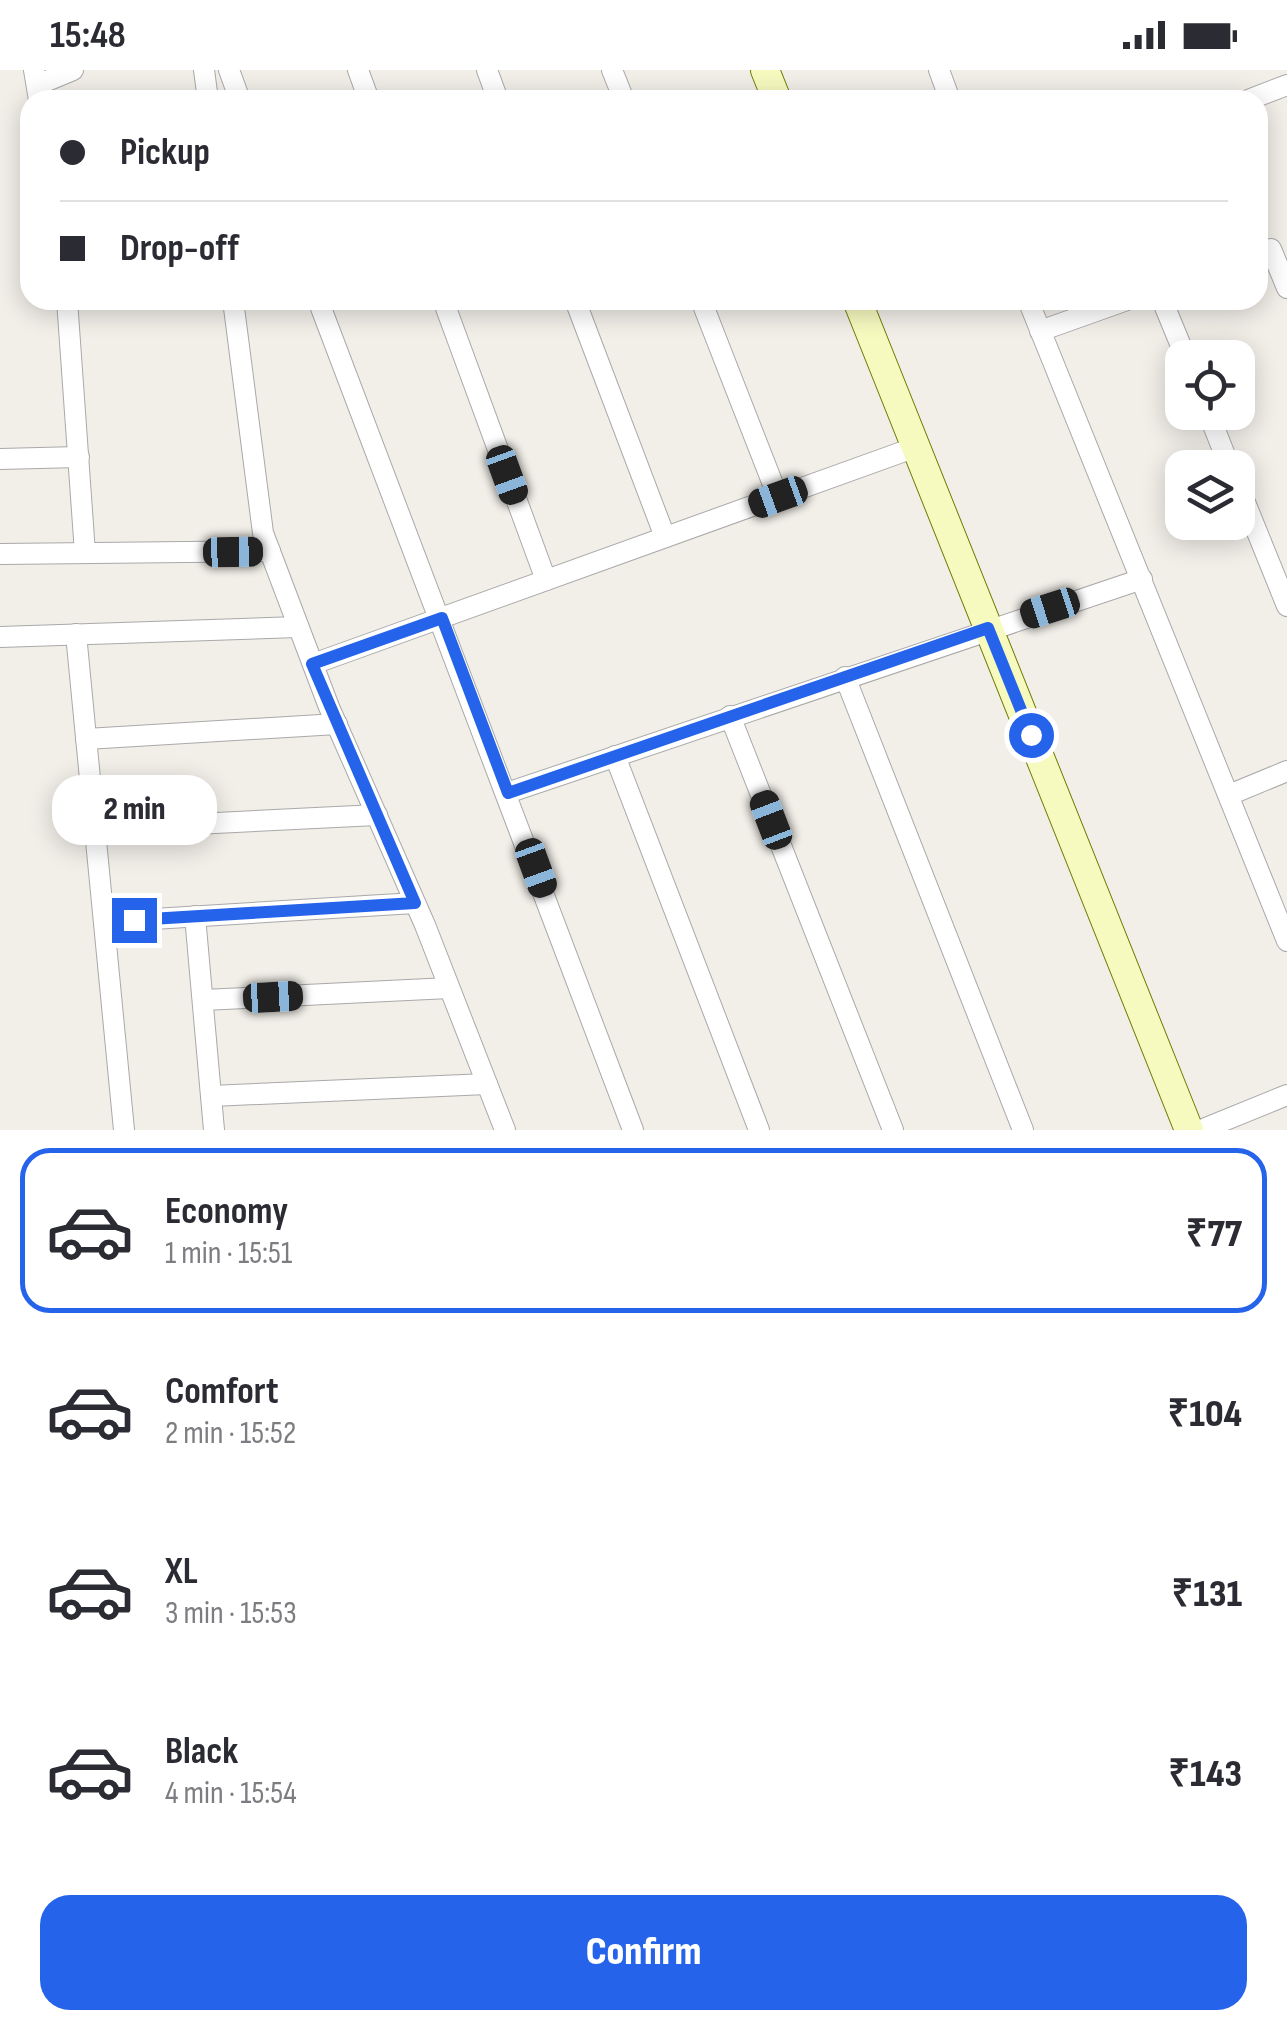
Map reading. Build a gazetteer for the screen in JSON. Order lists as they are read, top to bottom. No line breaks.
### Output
{"page":{"status":"15:48","banner":["Pickup","Drop-off"],"bubble":"2 min","list":[{"name":"Economy","note":"1 min · 15:51","value":"₹77"},{"name":"Comfort","note":"2 min · 15:52","value":"₹104"},{"name":"XL","note":"3 min · 15:53","value":"₹131"},{"name":"Black","note":"4 min · 15:54","value":"₹143"}],"buttons":"Confirm"}}
